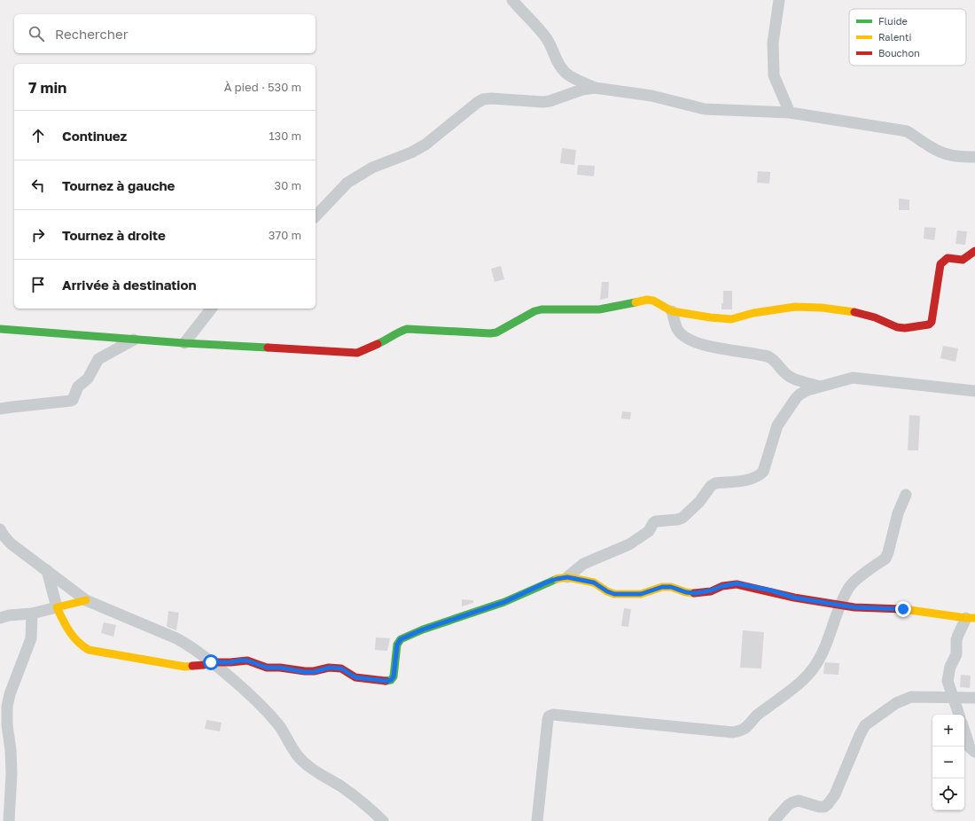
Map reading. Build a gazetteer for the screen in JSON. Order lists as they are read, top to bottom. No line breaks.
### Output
{"legend":["Fluide","Ralenti","Bouchon"],"page":{"search":"Rechercher","heading":["7 min","À pied · 530 m"],"list":[["Continuez","130 m"],["Tournez à gauche","30 m"],["Tournez à droite","370 m"],"Arrivée à destination"],"map_buttons":["+","−"]}}
